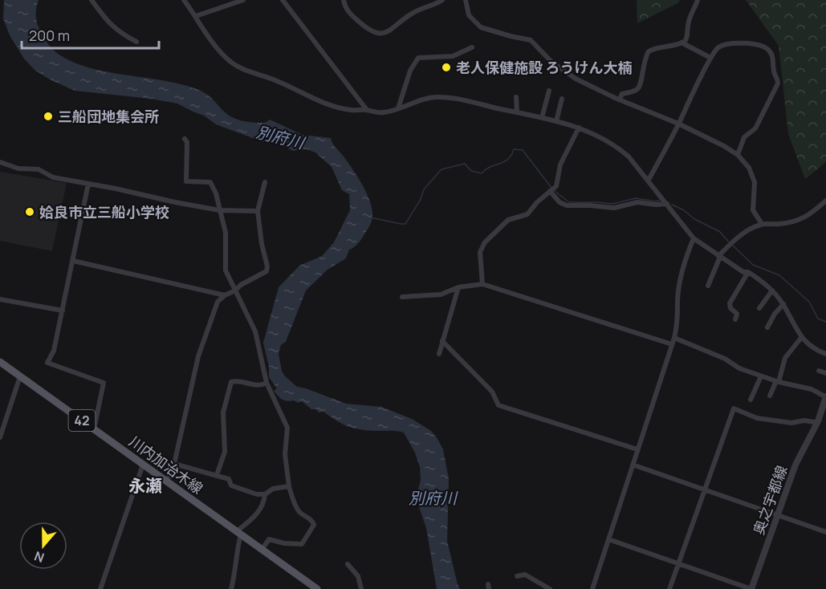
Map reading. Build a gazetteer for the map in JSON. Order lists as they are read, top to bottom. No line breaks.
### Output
{"streets":{"main road":["42","川内加治木線"],"street":["奥之宇都線"]},"districts":["永瀬"],"water":["別府川"],"places":["老人保健施設 ろうけん大楠","三船団地集会所","姶良市立三船小学校"],"scale_bar":"200 m","north":"bottom"}
